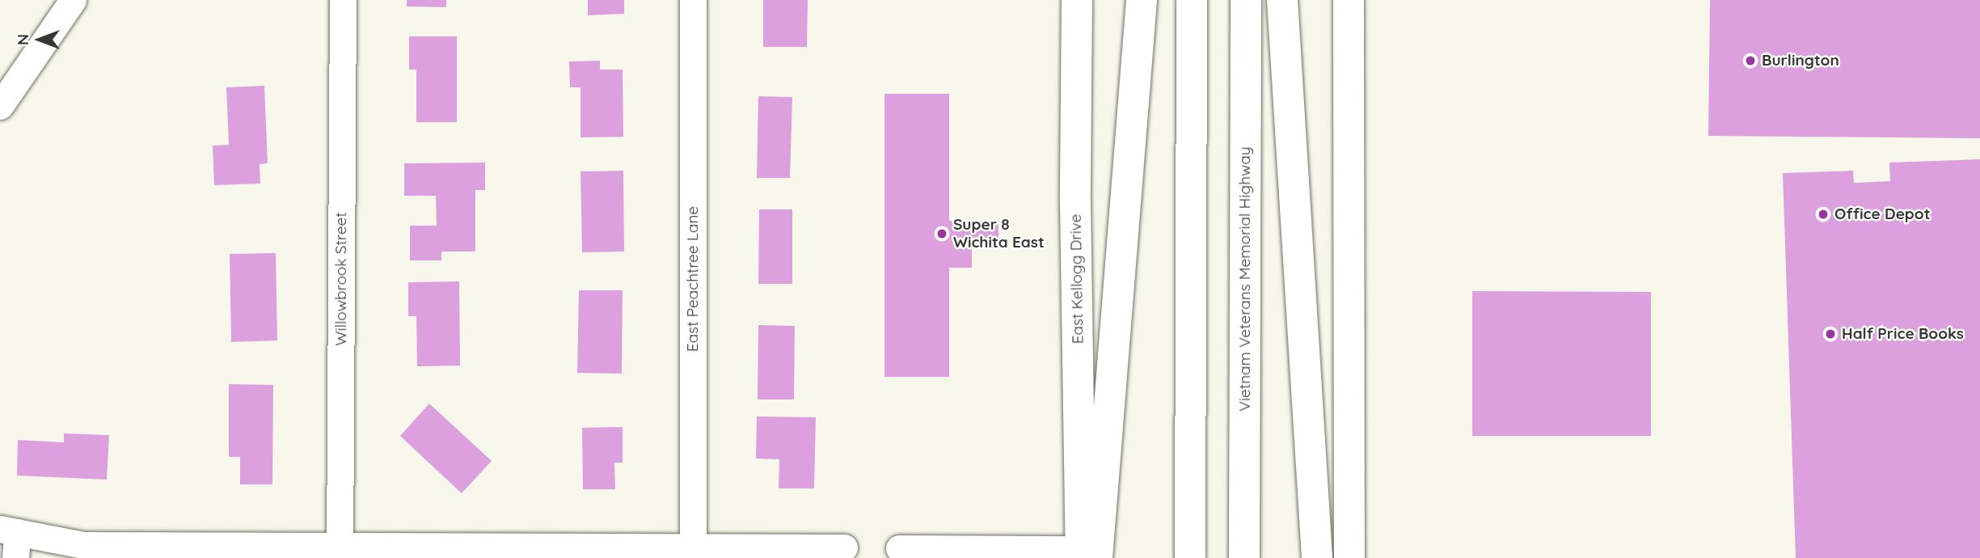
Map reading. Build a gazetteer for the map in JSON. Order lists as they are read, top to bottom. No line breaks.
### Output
{"streets":{"main road":["East Kellogg Drive","Vietnam Veterans Memorial Highway"],"street":["Willowbrook Street","East Peachtree Lane"]},"places":["Burlington","Office Depot","Super 8 Wichita East","Half Price Books"],"north":"left"}
